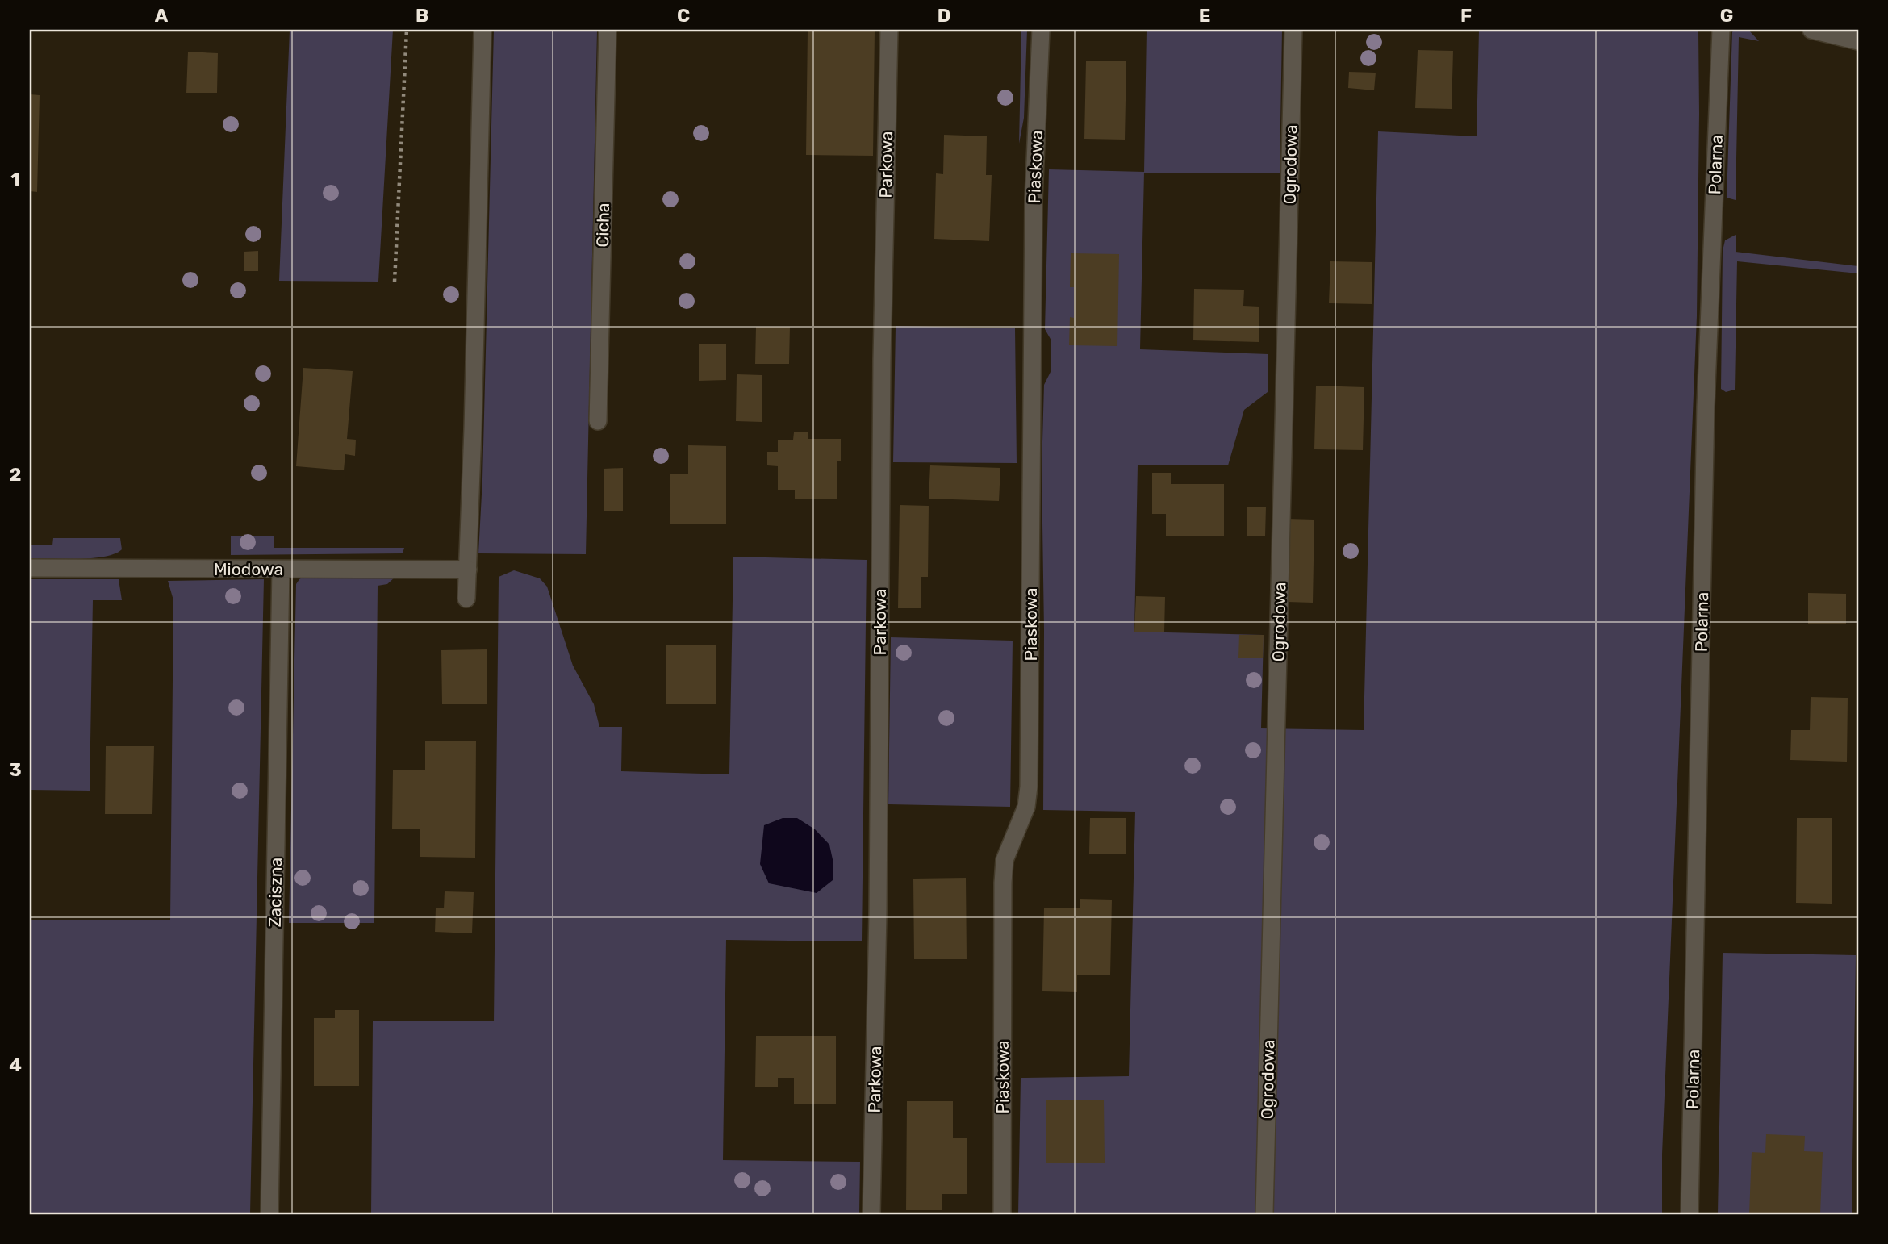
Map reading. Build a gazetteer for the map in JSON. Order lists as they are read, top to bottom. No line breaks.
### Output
{"streets":{"street":["Parkowa","Ogrodowa","Polarna","Piaskowa","Cicha","Miodowa","Zaciszna"]},"crossings":[["Miodowa","Zaciszna"]],"grid":{"columns":["A","B","C","D","E","F","G"],"rows":["1","2","3","4"]}}
